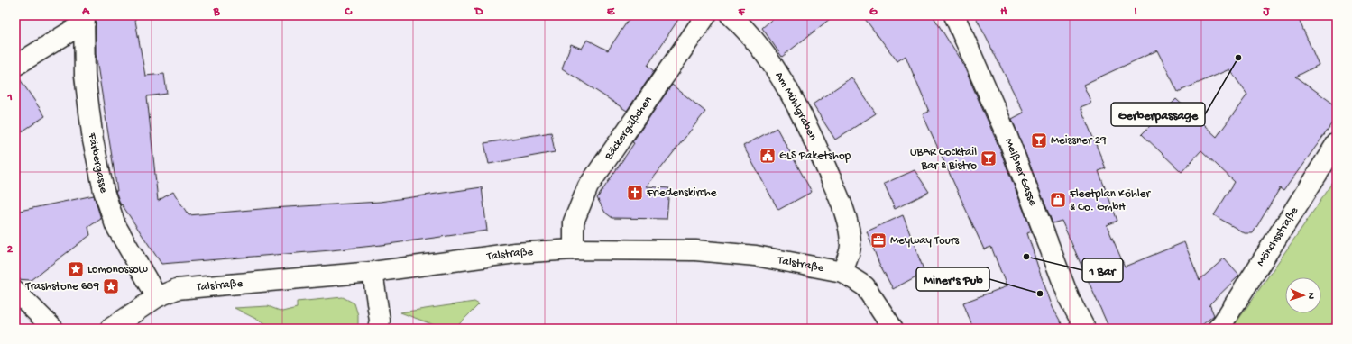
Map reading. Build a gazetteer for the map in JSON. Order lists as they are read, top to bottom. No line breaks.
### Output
{"streets":{"street":["Am Mühlgraben","Bäckergäßchen","Färbergasse","Meißner Gasse","Mönchsstraße","Talstraße"]},"crossings":[["Am Mühlgraben","Talstraße"],["Bäckergäßchen","Talstraße"],["Färbergasse","Talstraße"]],"places":{"other":["Gerberpassage","1 Bar","Miner's Pub"],"bar":["Meissner 29","UBAR Cocktail Bar & Bistro"],"public building":["GLS Paketshop"],"church":["Friedenskirche"],"shop":["Fleetplan Köhler & Co. GmbH"],"office":["Meyway Tours"],"place":["Lomonossow","Trashstone 689"]},"north":"right","grid":{"columns":["A","B","C","D","E","F","G","H","I","J"],"rows":["1","2"]}}
